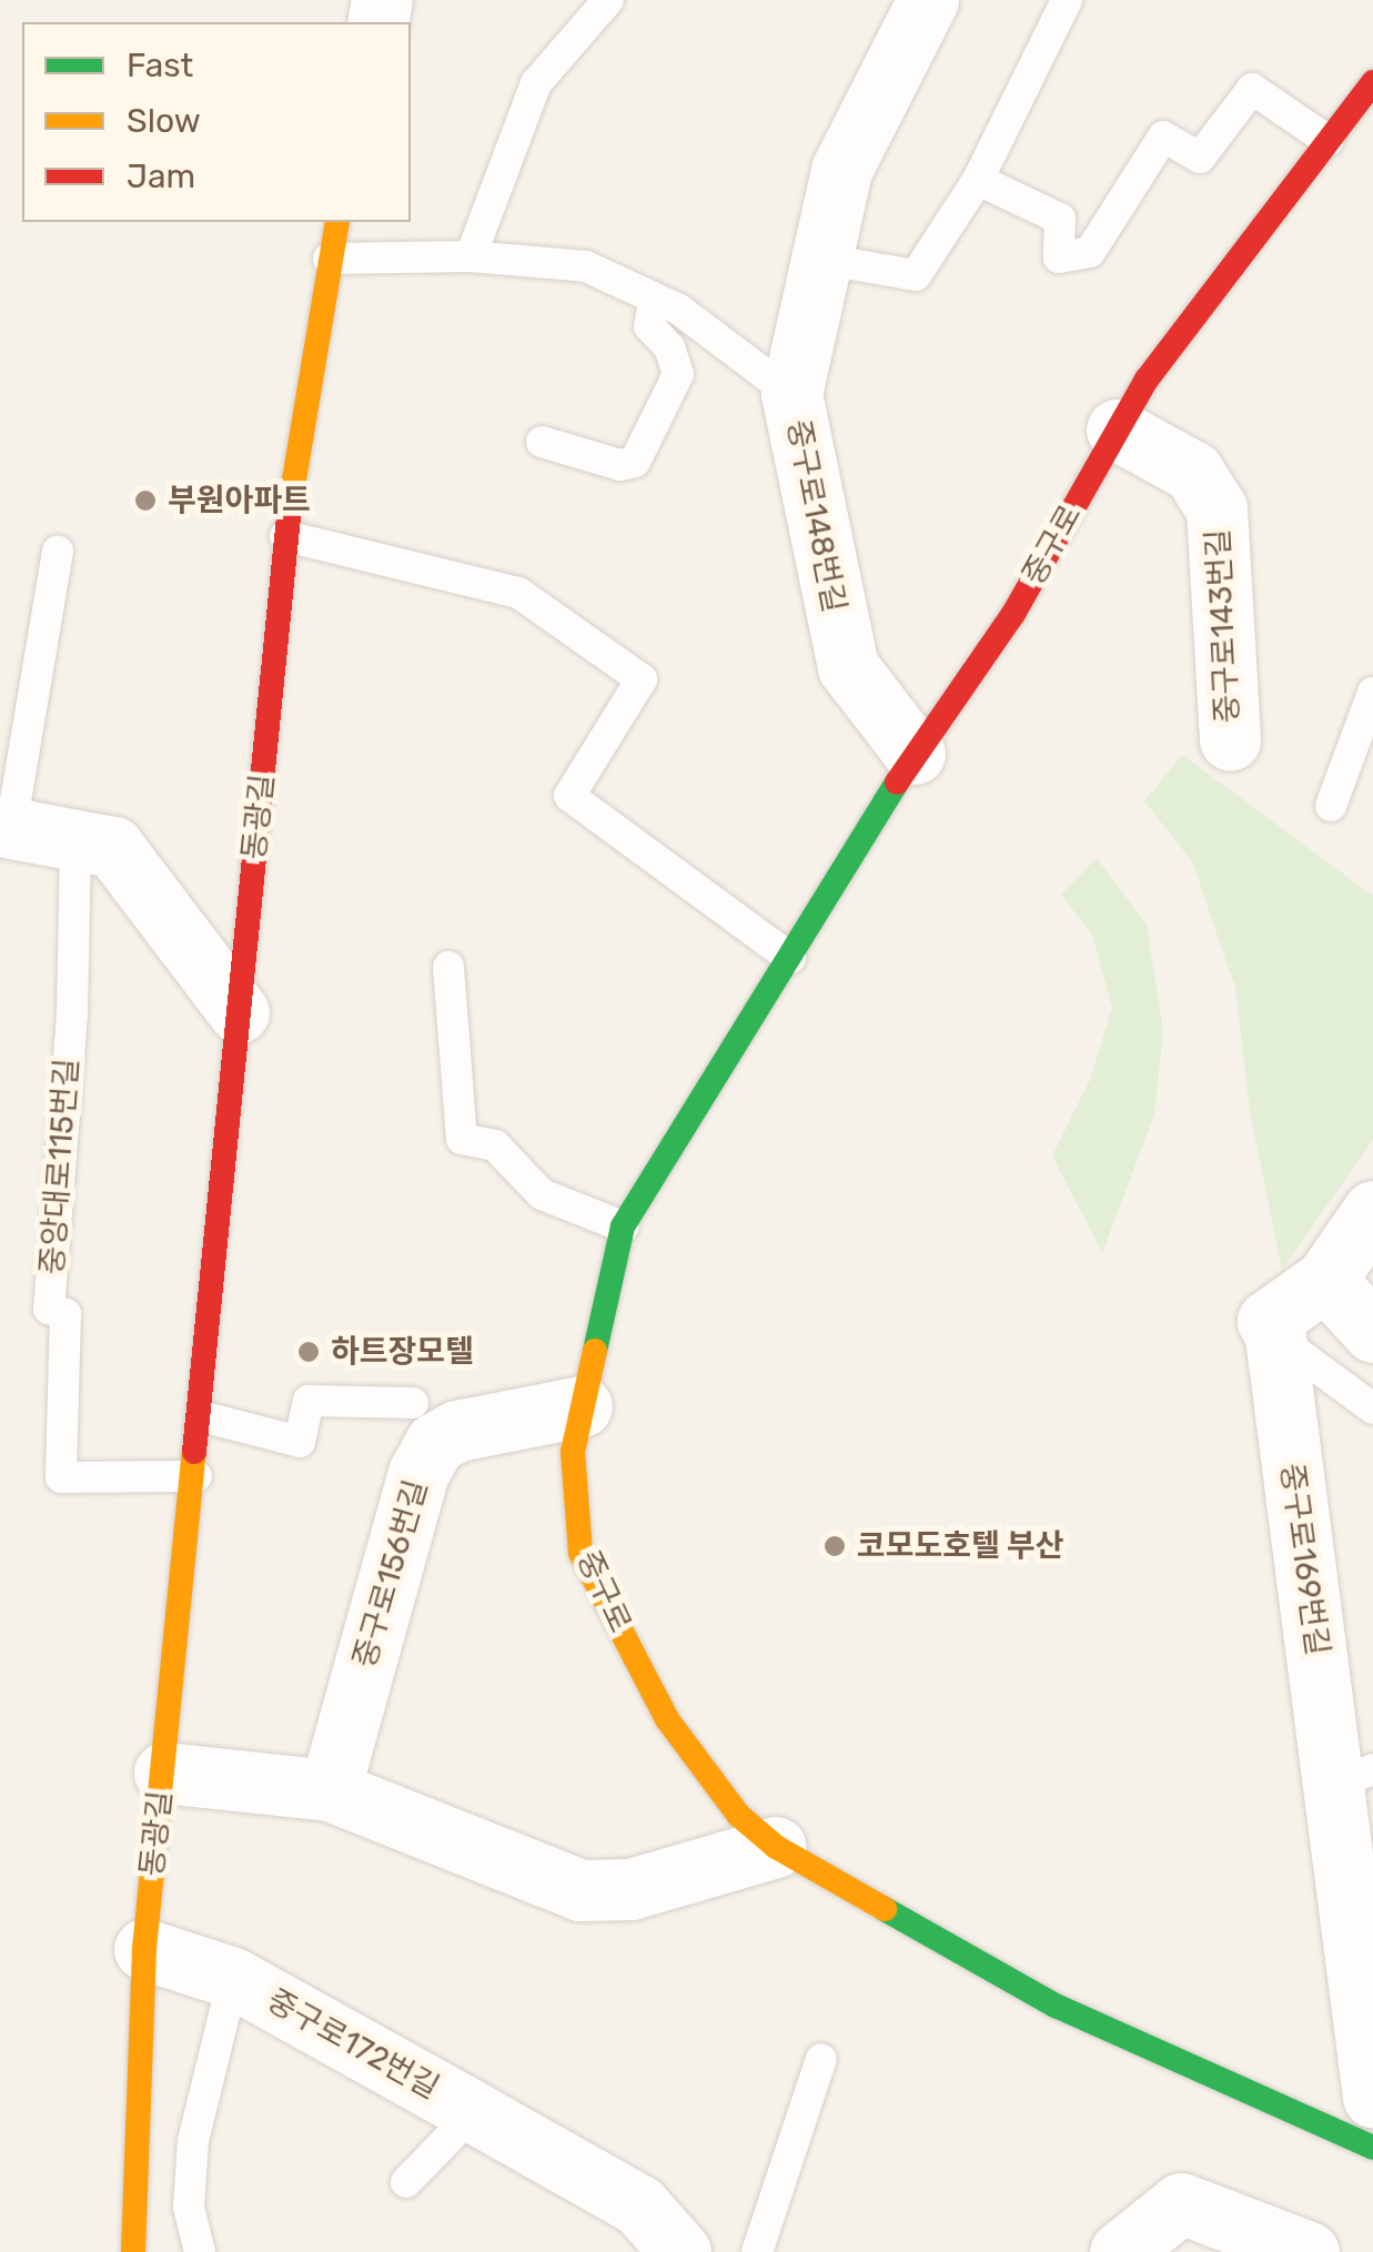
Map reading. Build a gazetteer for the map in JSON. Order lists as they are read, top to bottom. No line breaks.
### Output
{"streets":{"main road":["중구로","동광길"],"street":["중구로148번길","중구로143번길","중구로169번길","중구로156번길","중구로172번길"],"lane":["중앙대로115번길"]},"crossings":[["중구로148번길","중구로"],["중구로","중구로143번길"],["중구로","중구로156번길"],["동광길","중앙대로115번길"],["동광길","중구로172번길"]],"places":["부원아파트","하트장모텔","코모도호텔 부산"],"legend":["Fast","Slow","Jam"]}
